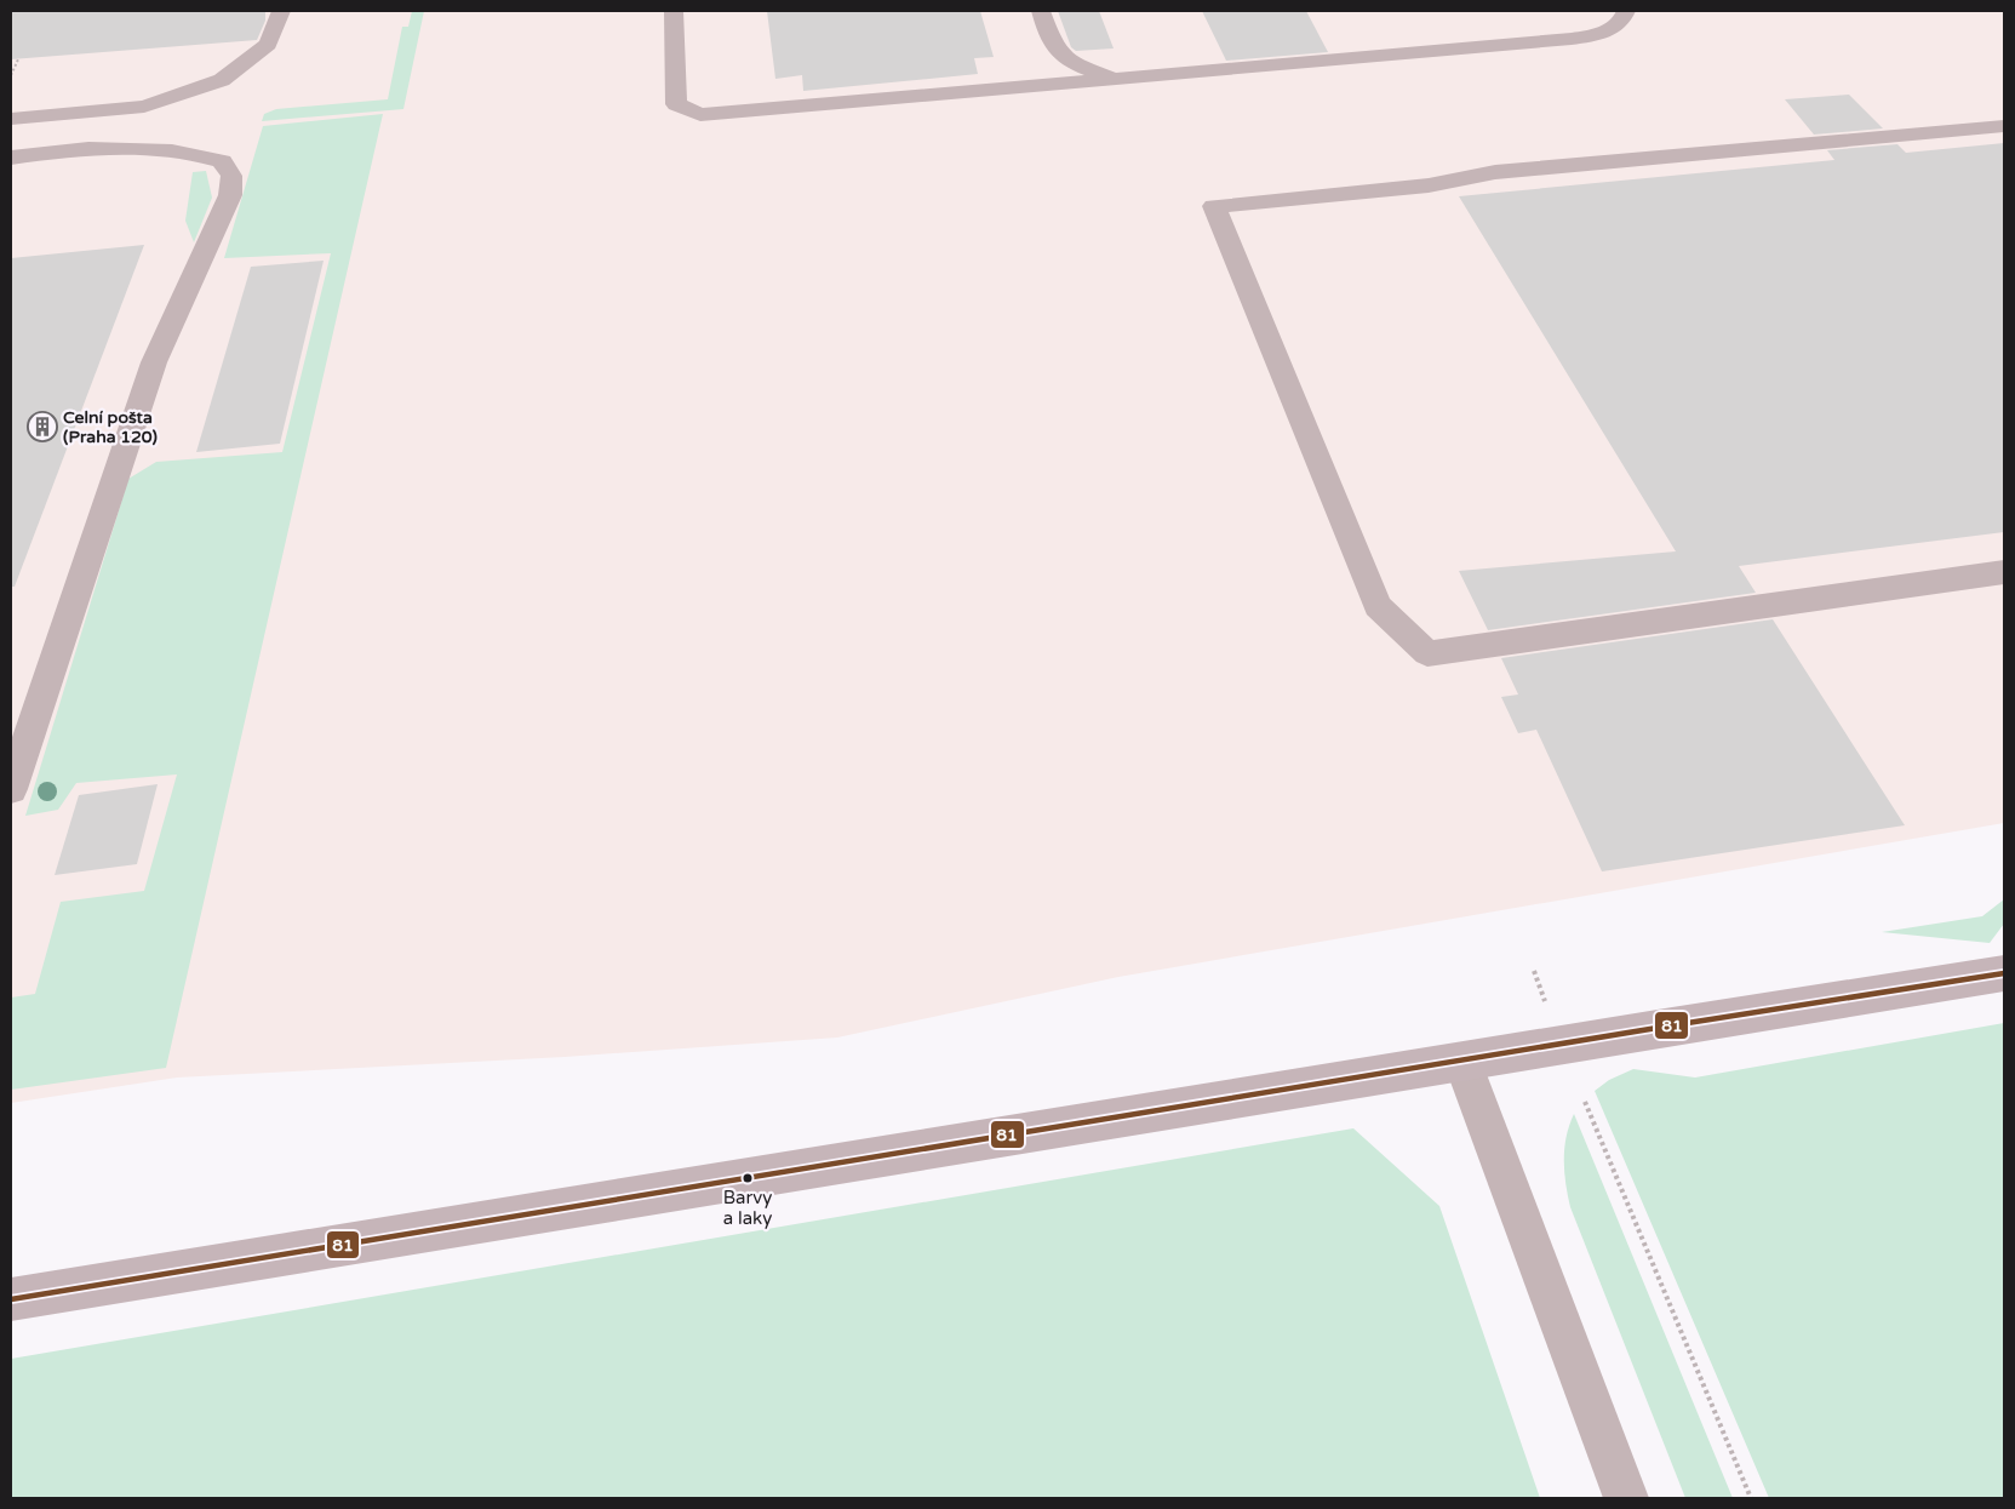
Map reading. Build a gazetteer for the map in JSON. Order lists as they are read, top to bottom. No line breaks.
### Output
{"places":{"building":["Celní pošta (Praha 120)"],"other":["Barvy a laky"]},"lines":["transit line 81"]}
